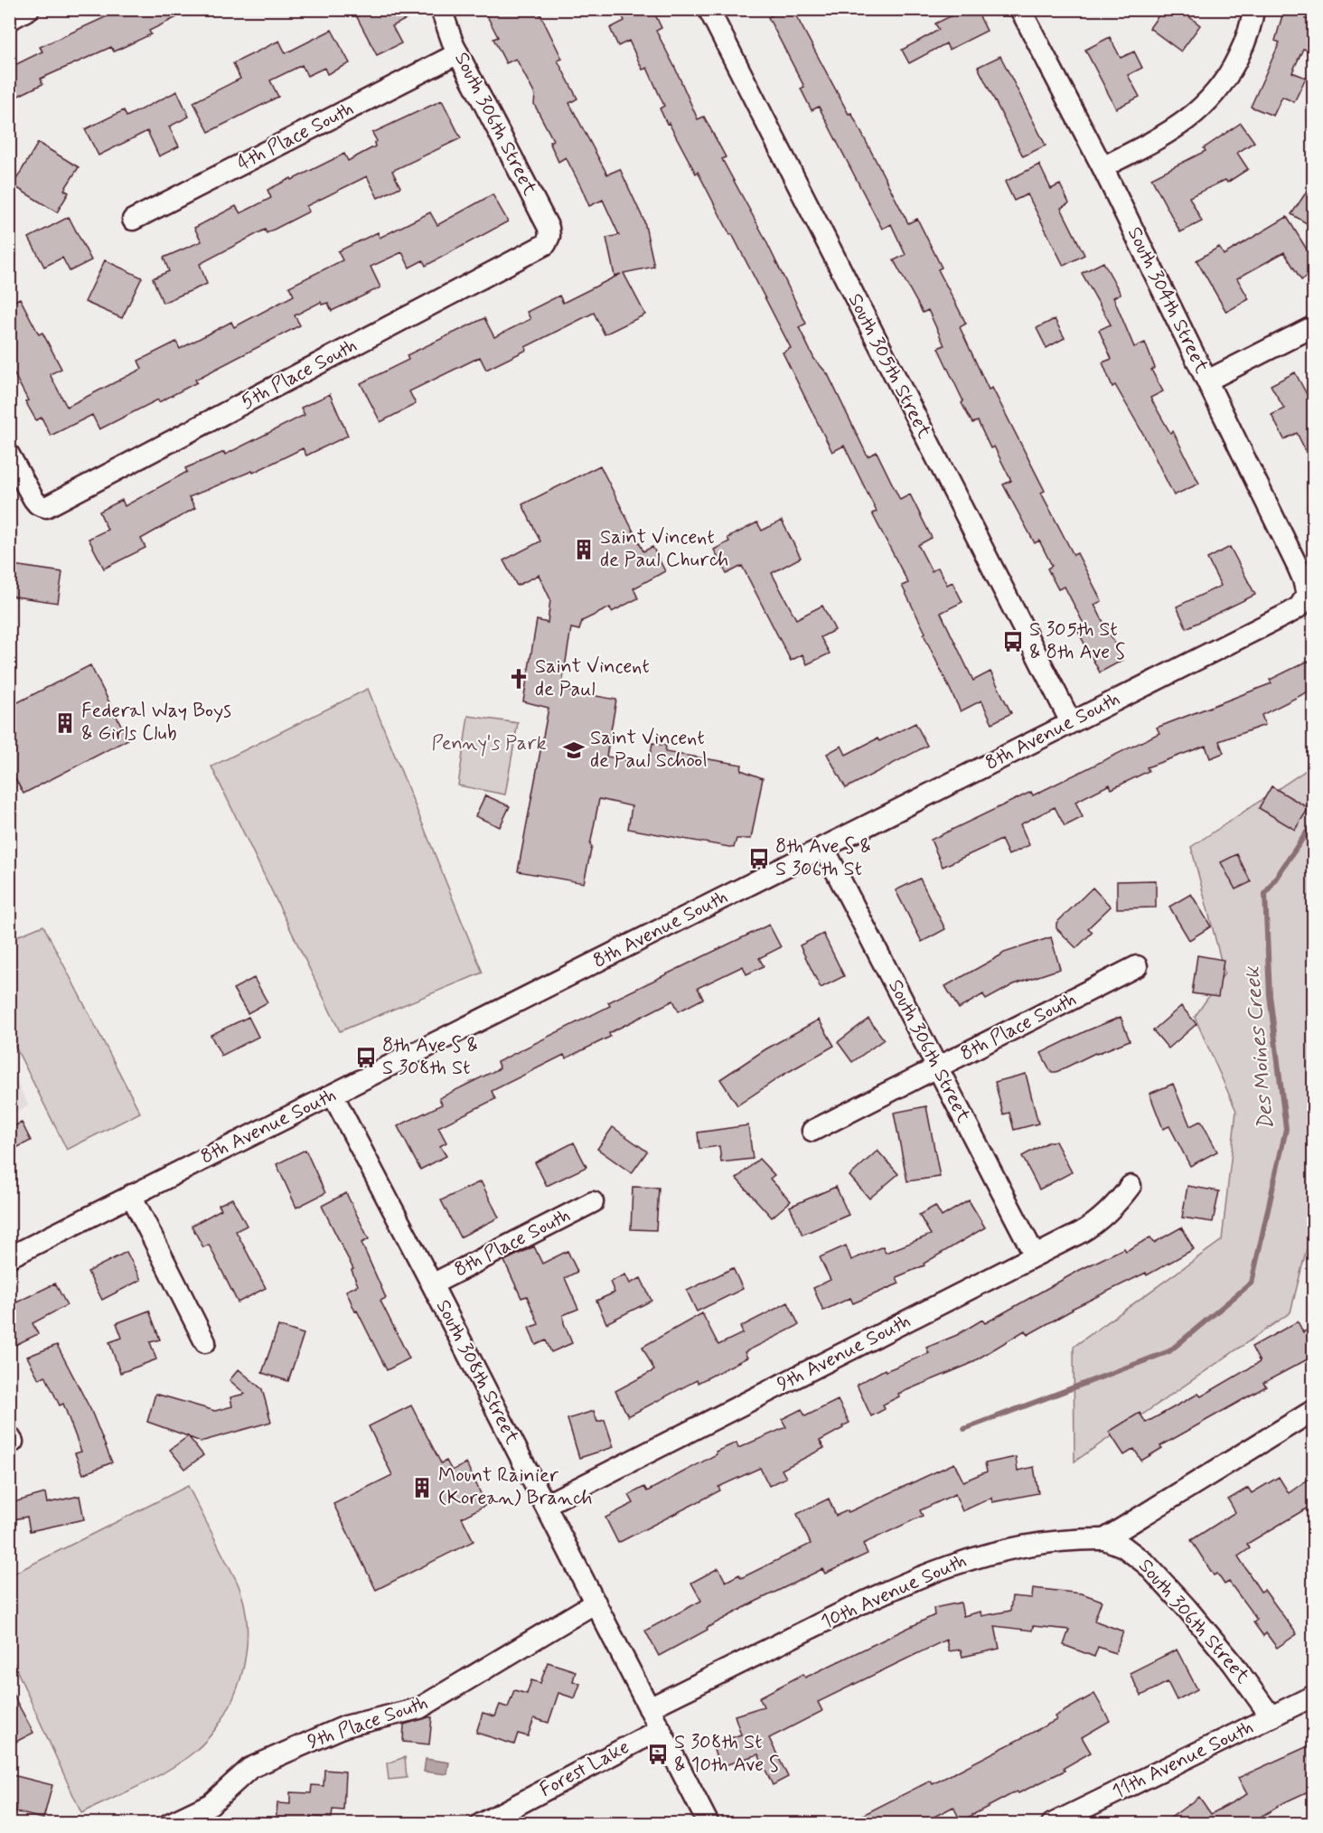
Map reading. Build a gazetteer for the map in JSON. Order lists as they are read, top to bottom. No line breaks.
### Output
{"streets":{"street":["South 306th Street","4th Place South","South 304th Street","South 305th Street","5th Place South","8th Avenue South","8th Place South","9th Avenue South","South 308th Street","10th Avenue South","9th Place South","11th Avenue South","Forest Lake"]},"crossings":[["South 306th Street","4th Place South"],["South 306th Street","5th Place South"],["South 306th Street","8th Avenue South"],["South 306th Street","8th Place South"],["South 306th Street","9th Avenue South"],["South 306th Street","10th Avenue South"],["South 306th Street","11th Avenue South"],["South 304th Street","8th Avenue South"],["South 305th Street","8th Avenue South"],["8th Avenue South","South 308th Street"],["8th Place South","South 308th Street"],["9th Avenue South","South 308th Street"],["South 308th Street","10th Avenue South"],["South 308th Street","9th Place South"],["South 308th Street","Forest Lake"]],"water":["Des Moines Creek"],"parks":["Penny's Park"],"places":{"building":["Saint Vincent de Paul Church","Federal Way Boys & Girls Club","Mount Rainier (Korean) Branch"],"bus stop":["S 305th St & 8th Ave S","8th Ave S & S 306th St","8th Ave S & S 308th St","S 308th St & 10th Ave S"],"church":["Saint Vincent de Paul"],"school or university":["Saint Vincent de Paul School"]}}
